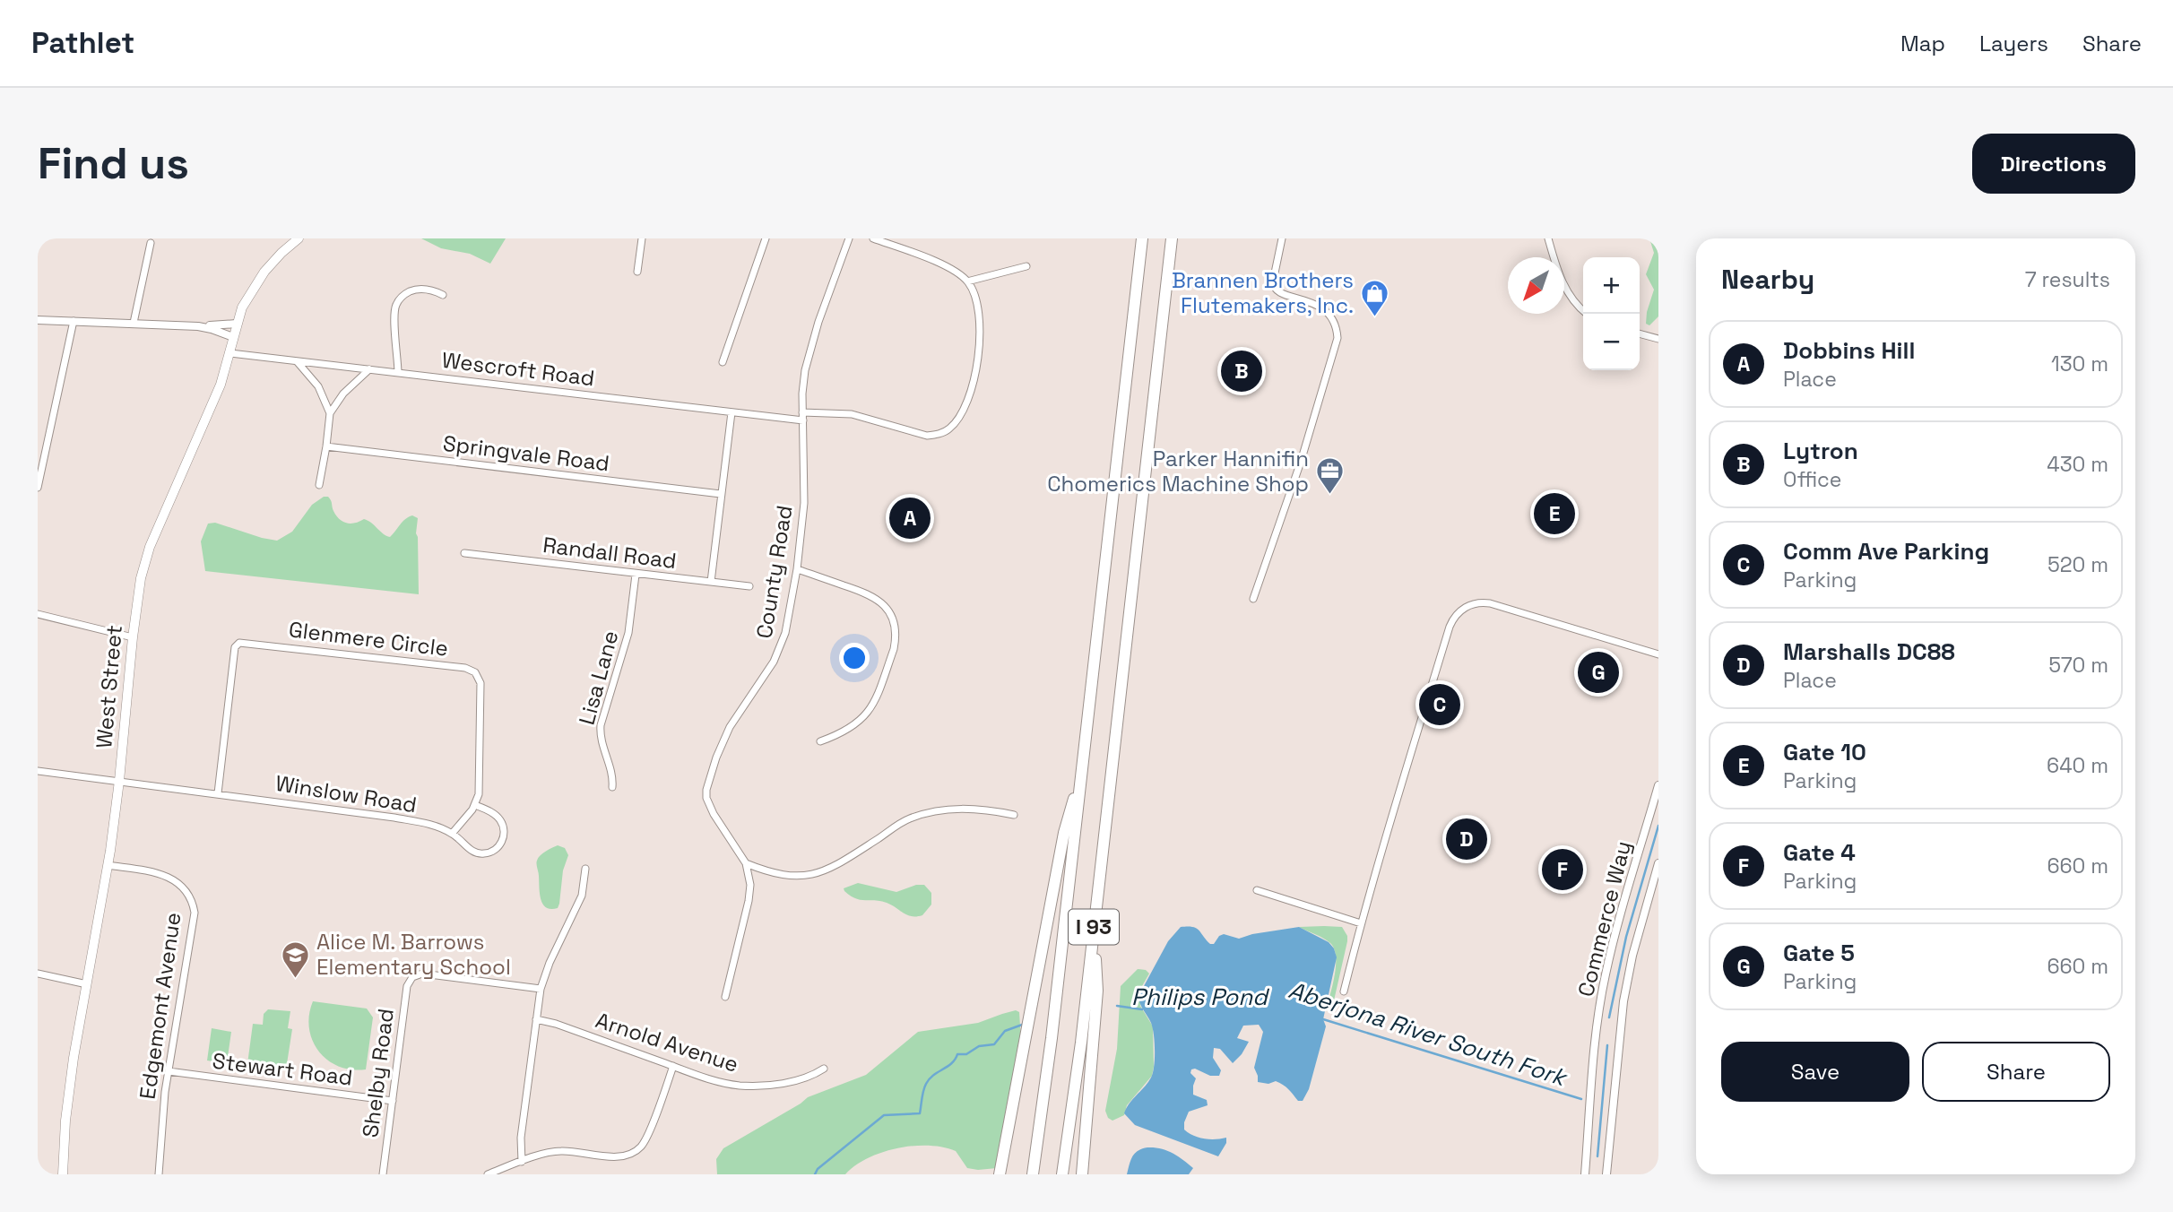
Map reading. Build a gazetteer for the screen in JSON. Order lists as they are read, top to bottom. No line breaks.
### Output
{"streets":{"highway":["I 93"],"main road":["West Street"],"street":["Wescroft Road","Springvale Road","Randall Road","County Road","Glenmere Circle","Lisa Lane","Winslow Road","Commerce Way","Edgemont Avenue","Arnold Avenue","Stewart Road","Shelby Road"]},"crossings":[["Wescroft Road","County Road"],["Wescroft Road","West Street"],["Randall Road","Lisa Lane"],["Glenmere Circle","Winslow Road"],["West Street","Winslow Road"],["West Street","Edgemont Avenue"],["Edgemont Avenue","Stewart Road"],["Stewart Road","Shelby Road"]],"water":["Philips Pond","Aberjona River South Fork"],"places":{"shop":["Brannen Brothers Flutemakers, Inc."],"office":["Parker Hannifin Chomerics Machine Shop"],"school or university":["Alice M. Barrows Elementary School"]},"north":"bottom left","page":{"header":"Pathlet","nav":["Map","Layers","Share"],"buttons":["Directions",["Save","Share"]],"title":"Find us","heading":["Nearby","7 results"],"map_buttons":["+","−"],"list":[{"mark":"A","name":"Dobbins Hill","note":"Place","value":"130 m"},{"mark":"B","name":"Lytron","note":"Office","value":"430 m"},{"mark":"C","name":"Comm Ave Parking","note":"Parking","value":"520 m"},{"mark":"D","name":"Marshalls DC88","note":"Place","value":"570 m"},{"mark":"E","name":"Gate 10","note":"Parking","value":"640 m"},{"mark":"F","name":"Gate 4","note":"Parking","value":"660 m"},{"mark":"G","name":"Gate 5","note":"Parking","value":"660 m"}],"pins":["B","E","A","G","C","D","F"]}}
